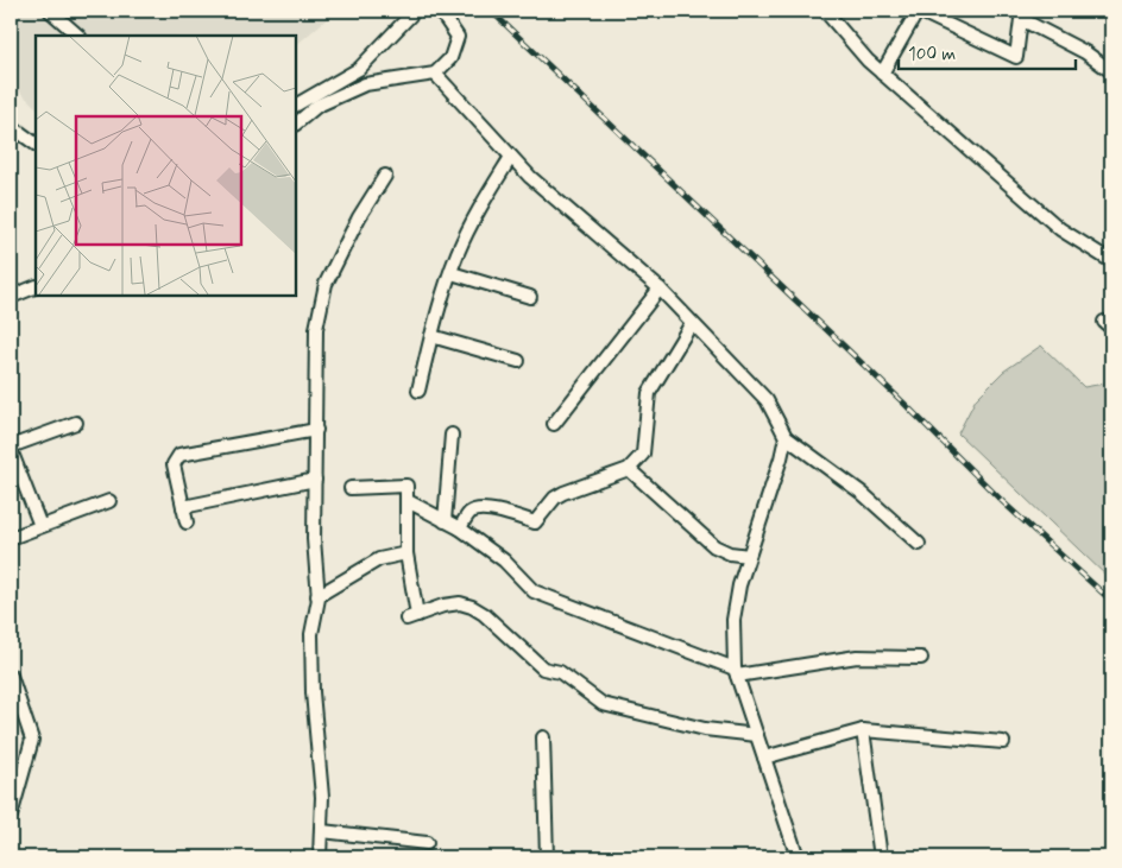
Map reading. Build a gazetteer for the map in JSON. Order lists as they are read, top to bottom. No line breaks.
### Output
{"scale_bar":"100 m"}
